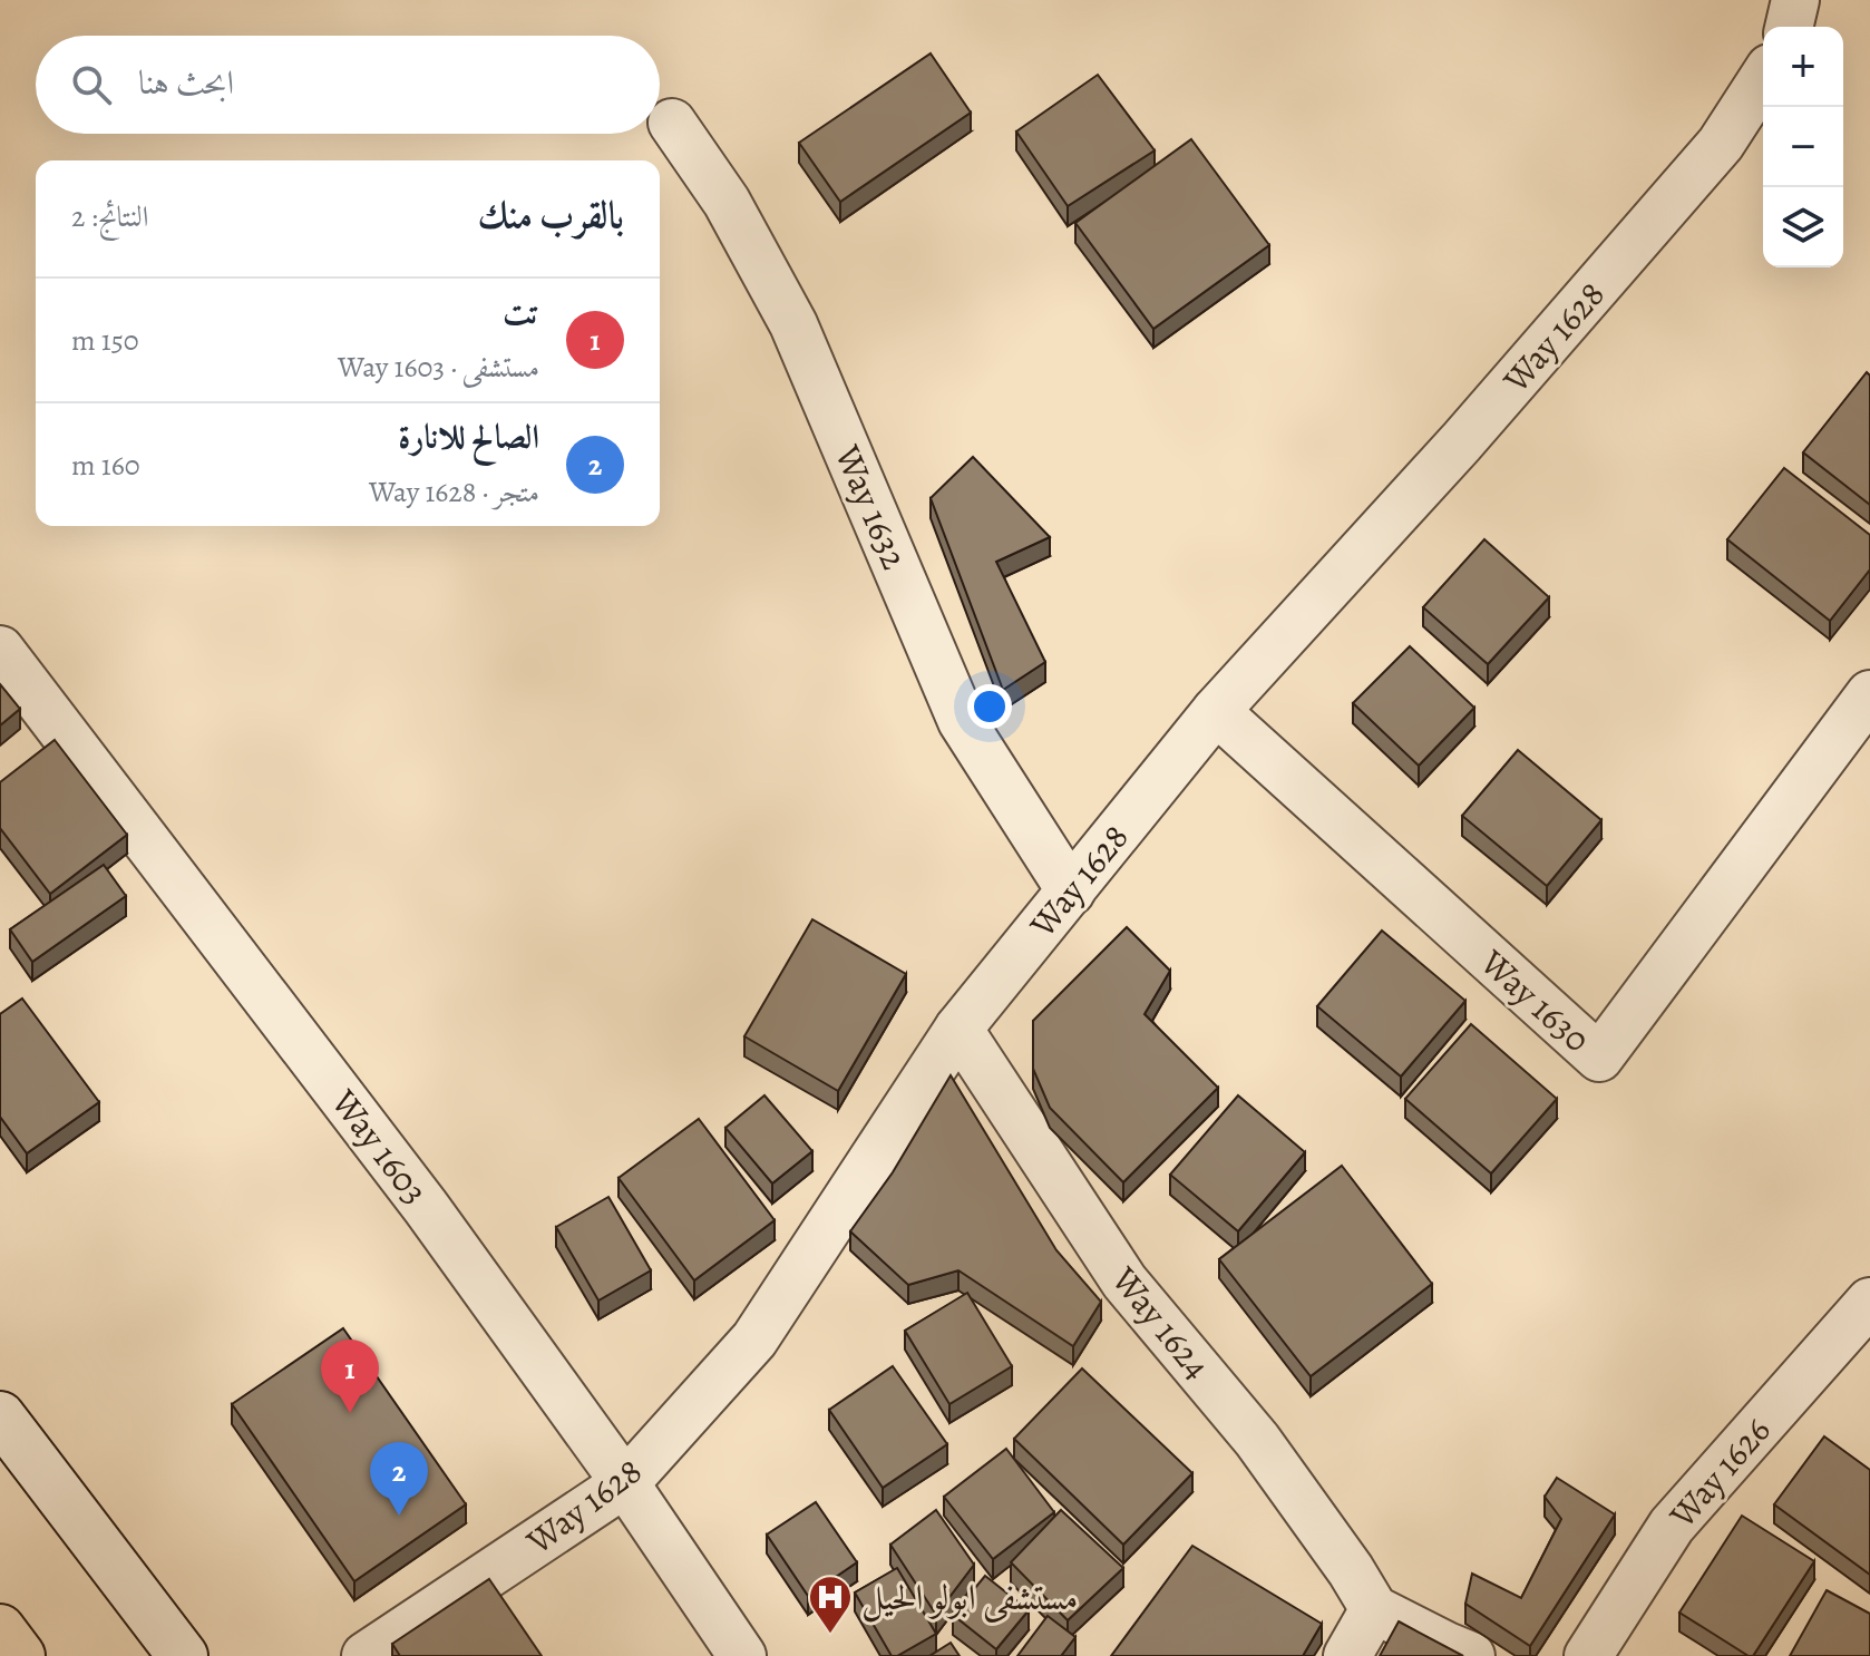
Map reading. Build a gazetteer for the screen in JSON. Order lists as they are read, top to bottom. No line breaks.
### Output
{"streets":{"street":["Way 1628","Way 1632","Way 1630","Way 1603","Way 1624","Way 1626"]},"crossings":[["Way 1628","Way 1632"],["Way 1628","Way 1630"],["Way 1628","Way 1603"],["Way 1628","Way 1624"]],"places":{"hospital":["مستشفى ابولو الحيل"]},"page":{"map_buttons":["+","−"],"search":"ابحث هنا","heading":["بالقرب منك","النتائج: 2"],"list":[{"mark":"1","name":"تت","note":"مستشفى · Way 1603","value":"150 m"},{"mark":"2","name":"الصالح للانارة","note":"متجر · Way 1628","value":"160 m"}],"pins":["1","2"]}}
